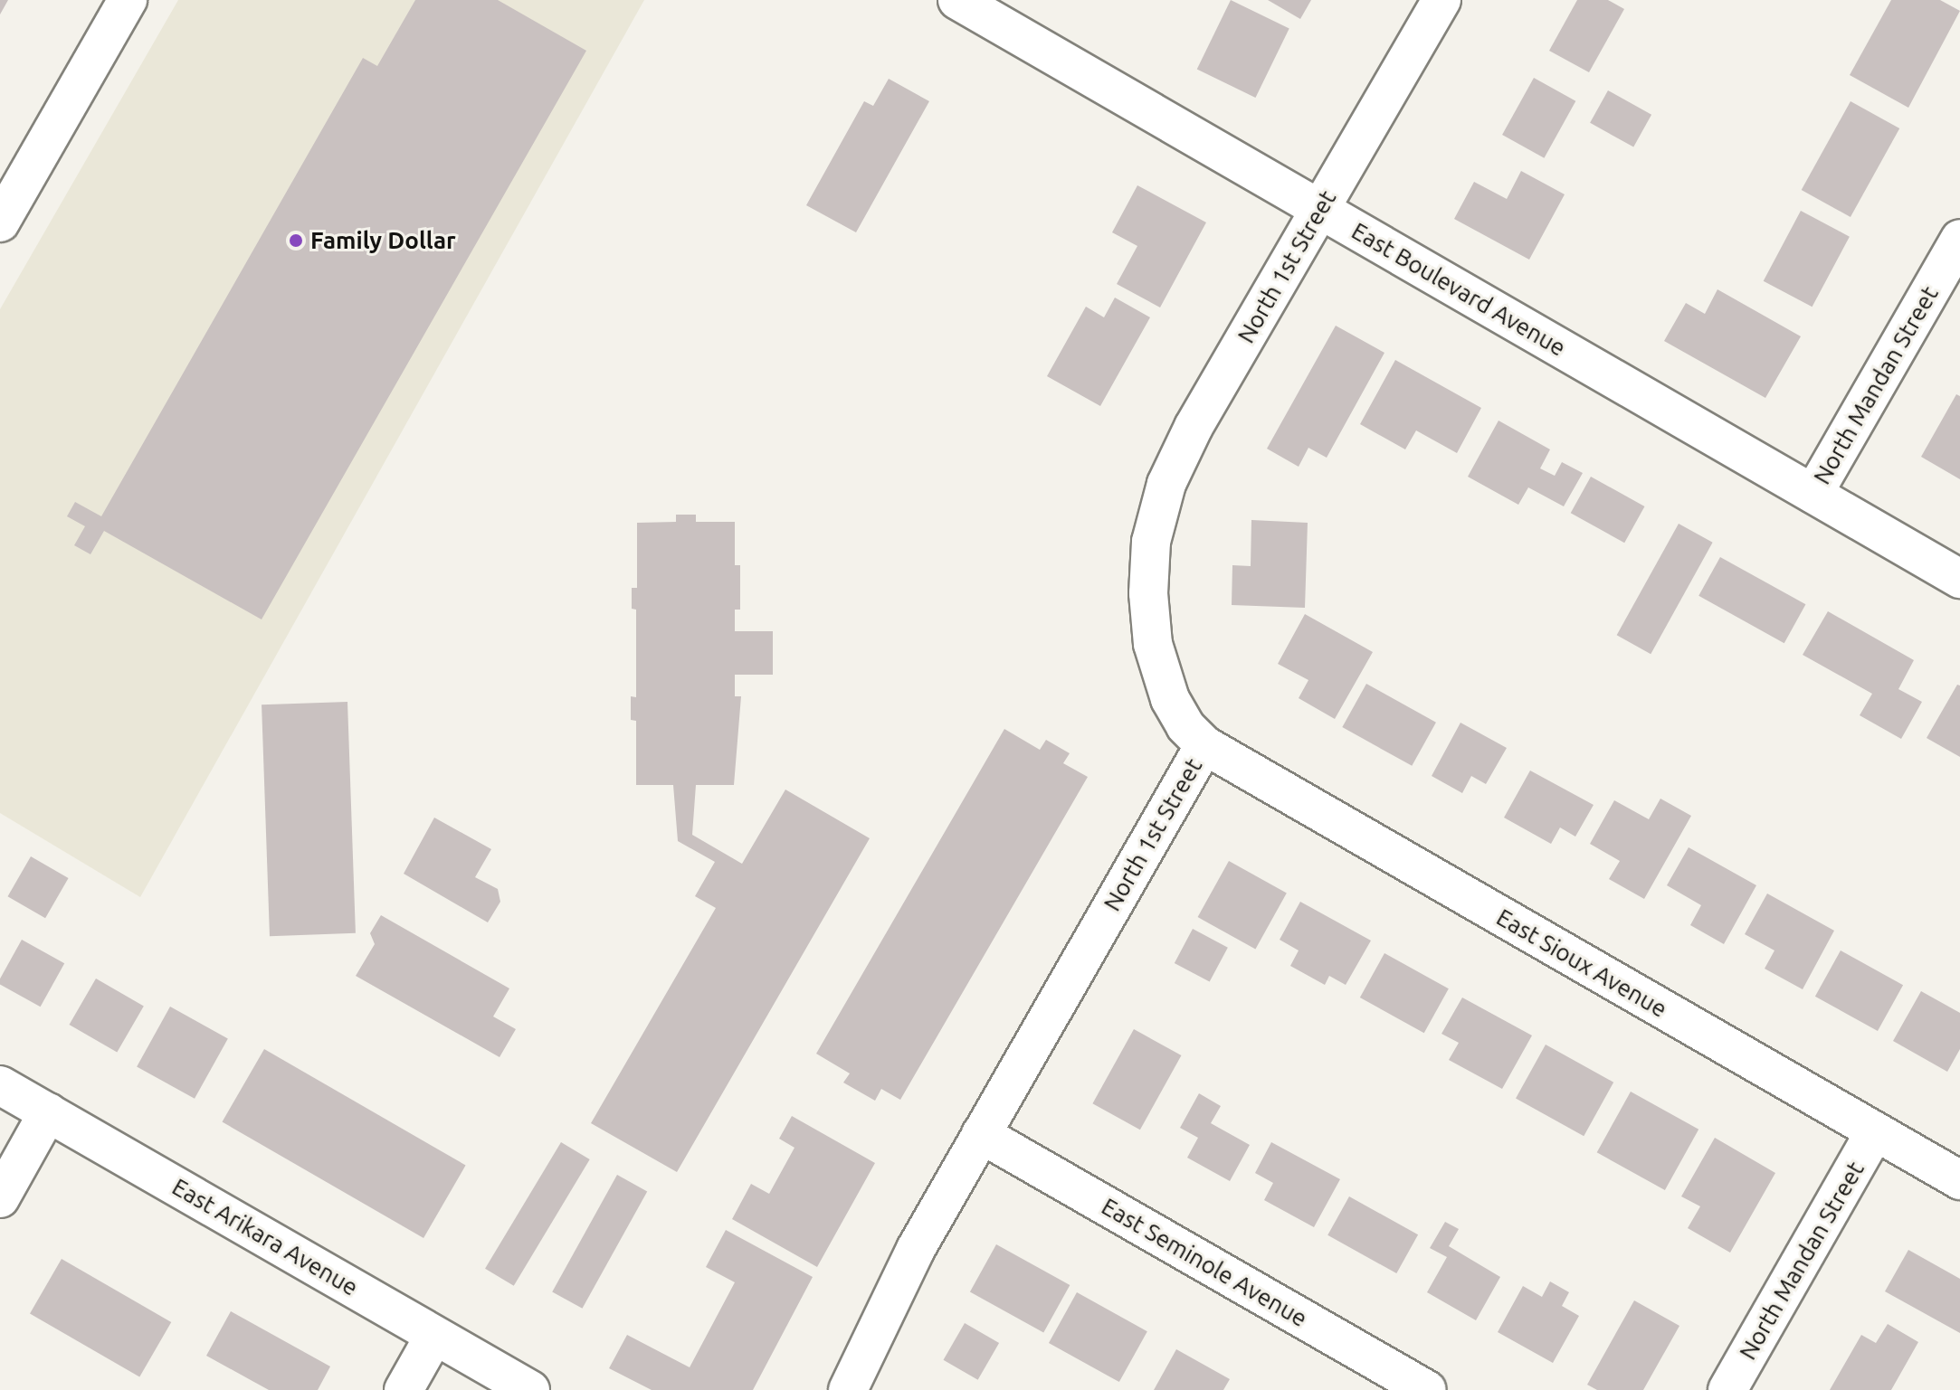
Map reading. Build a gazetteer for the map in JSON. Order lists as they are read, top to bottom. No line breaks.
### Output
{"streets":{"street":["North 1st Street","East Boulevard Avenue","North Mandan Street","East Sioux Avenue","East Arikara Avenue","East Seminole Avenue"]},"crossings":[["North 1st Street","East Boulevard Avenue"],["North 1st Street","East Sioux Avenue"],["North 1st Street","East Seminole Avenue"],["East Boulevard Avenue","North Mandan Street"],["North Mandan Street","East Sioux Avenue"]],"places":["Family Dollar"]}
